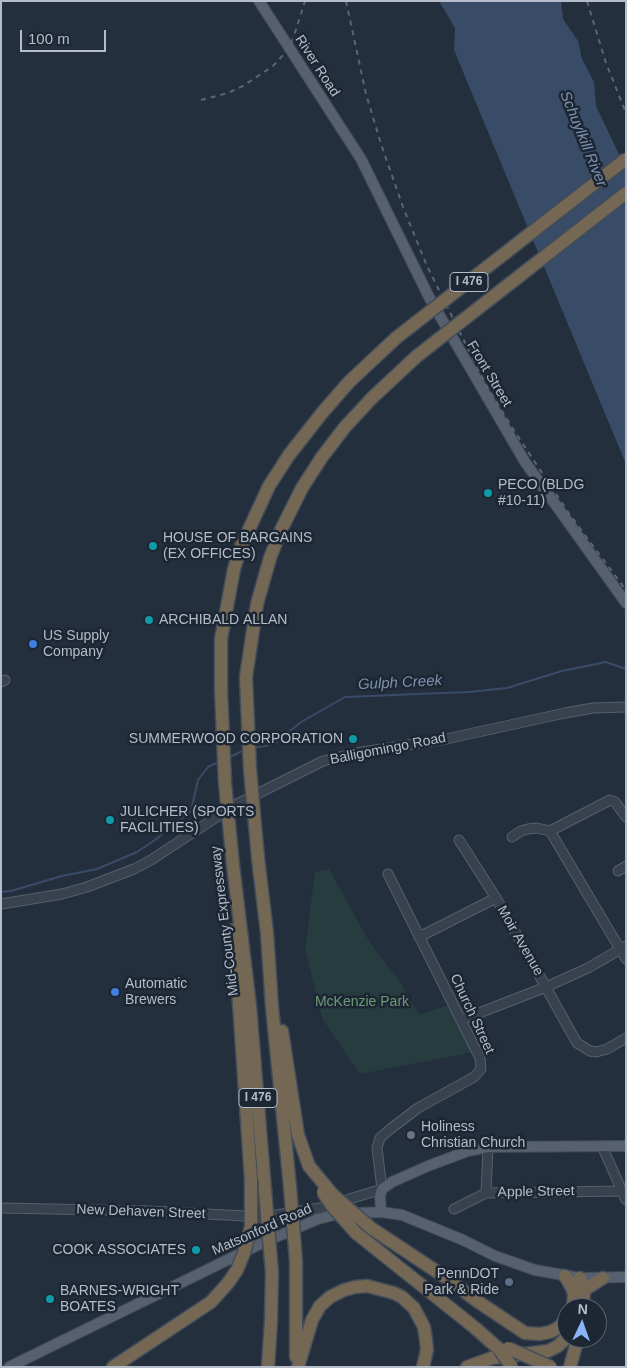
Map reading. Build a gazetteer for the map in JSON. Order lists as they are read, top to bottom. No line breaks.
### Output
{"streets":{"highway":["I 476","Mid-County Expressway"],"main road":["River Road","Front Street","Church Street","Matsonford Road"],"street":["Balligomingo Road","Moir Avenue","Apple Street","New Dehaven Street"]},"crossings":[["River Road","Front Street"],["Church Street","New Dehaven Street"],["Church Street","Matsonford Road"]],"water":["Schuylkill River","Gulph Creek"],"parks":["McKenzie Park"],"places":["PECO (BLDG #10-11)","HOUSE OF BARGAINS (EX OFFICES)","ARCHIBALD ALLAN","US Supply Company","SUMMERWOOD CORPORATION","JULICHER (SPORTS FACILITIES)","Automatic Brewers","Holiness Christian Church","COOK ASSOCIATES","PennDOT Park & Ride","BARNES-WRIGHT BOATES"],"scale_bar":"100 m","north":"top"}
